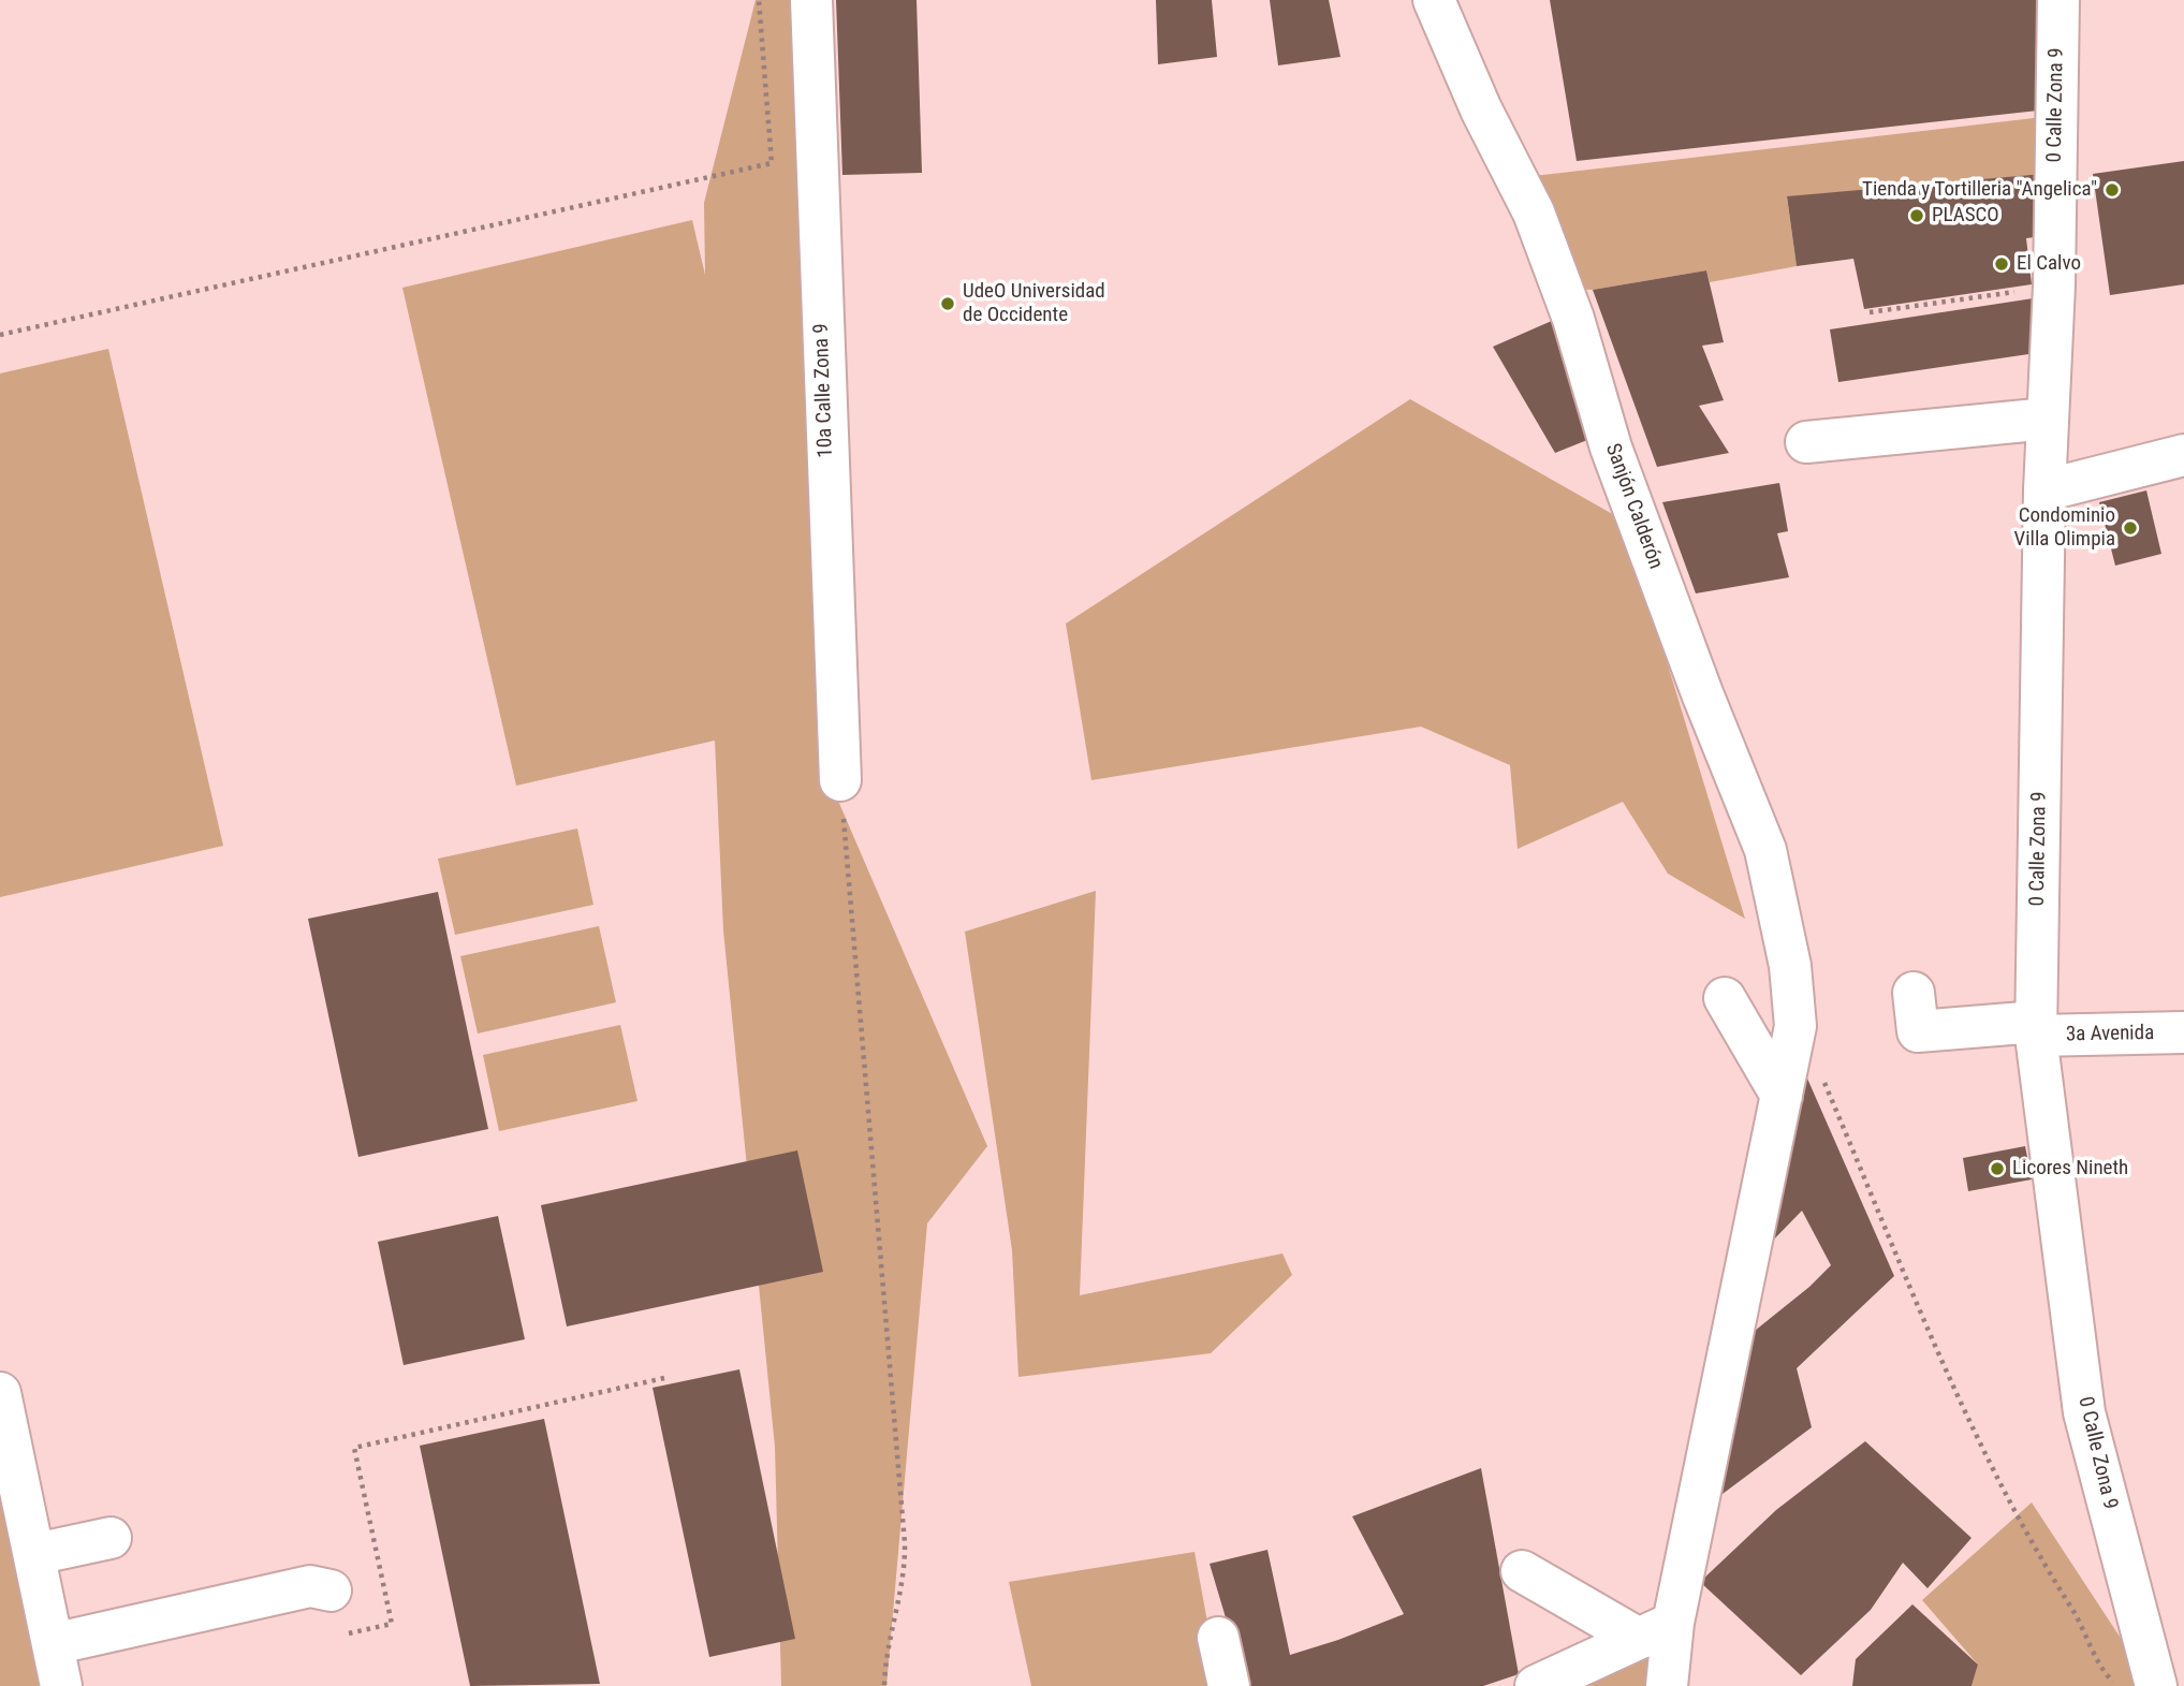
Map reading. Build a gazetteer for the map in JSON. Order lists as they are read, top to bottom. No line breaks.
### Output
{"streets":{"street":["0 Calle Zona 9","10a Calle Zona 9","Sanjón Calderón","3a Avenida"]},"crossings":[["0 Calle Zona 9","3a Avenida"]],"places":["Tienda y Tortilleria \"Angelica\"","PLASCO","El Calvo","UdeO Universidad de Occidente","Condominio Villa Olimpia","Licores Nineth"]}
